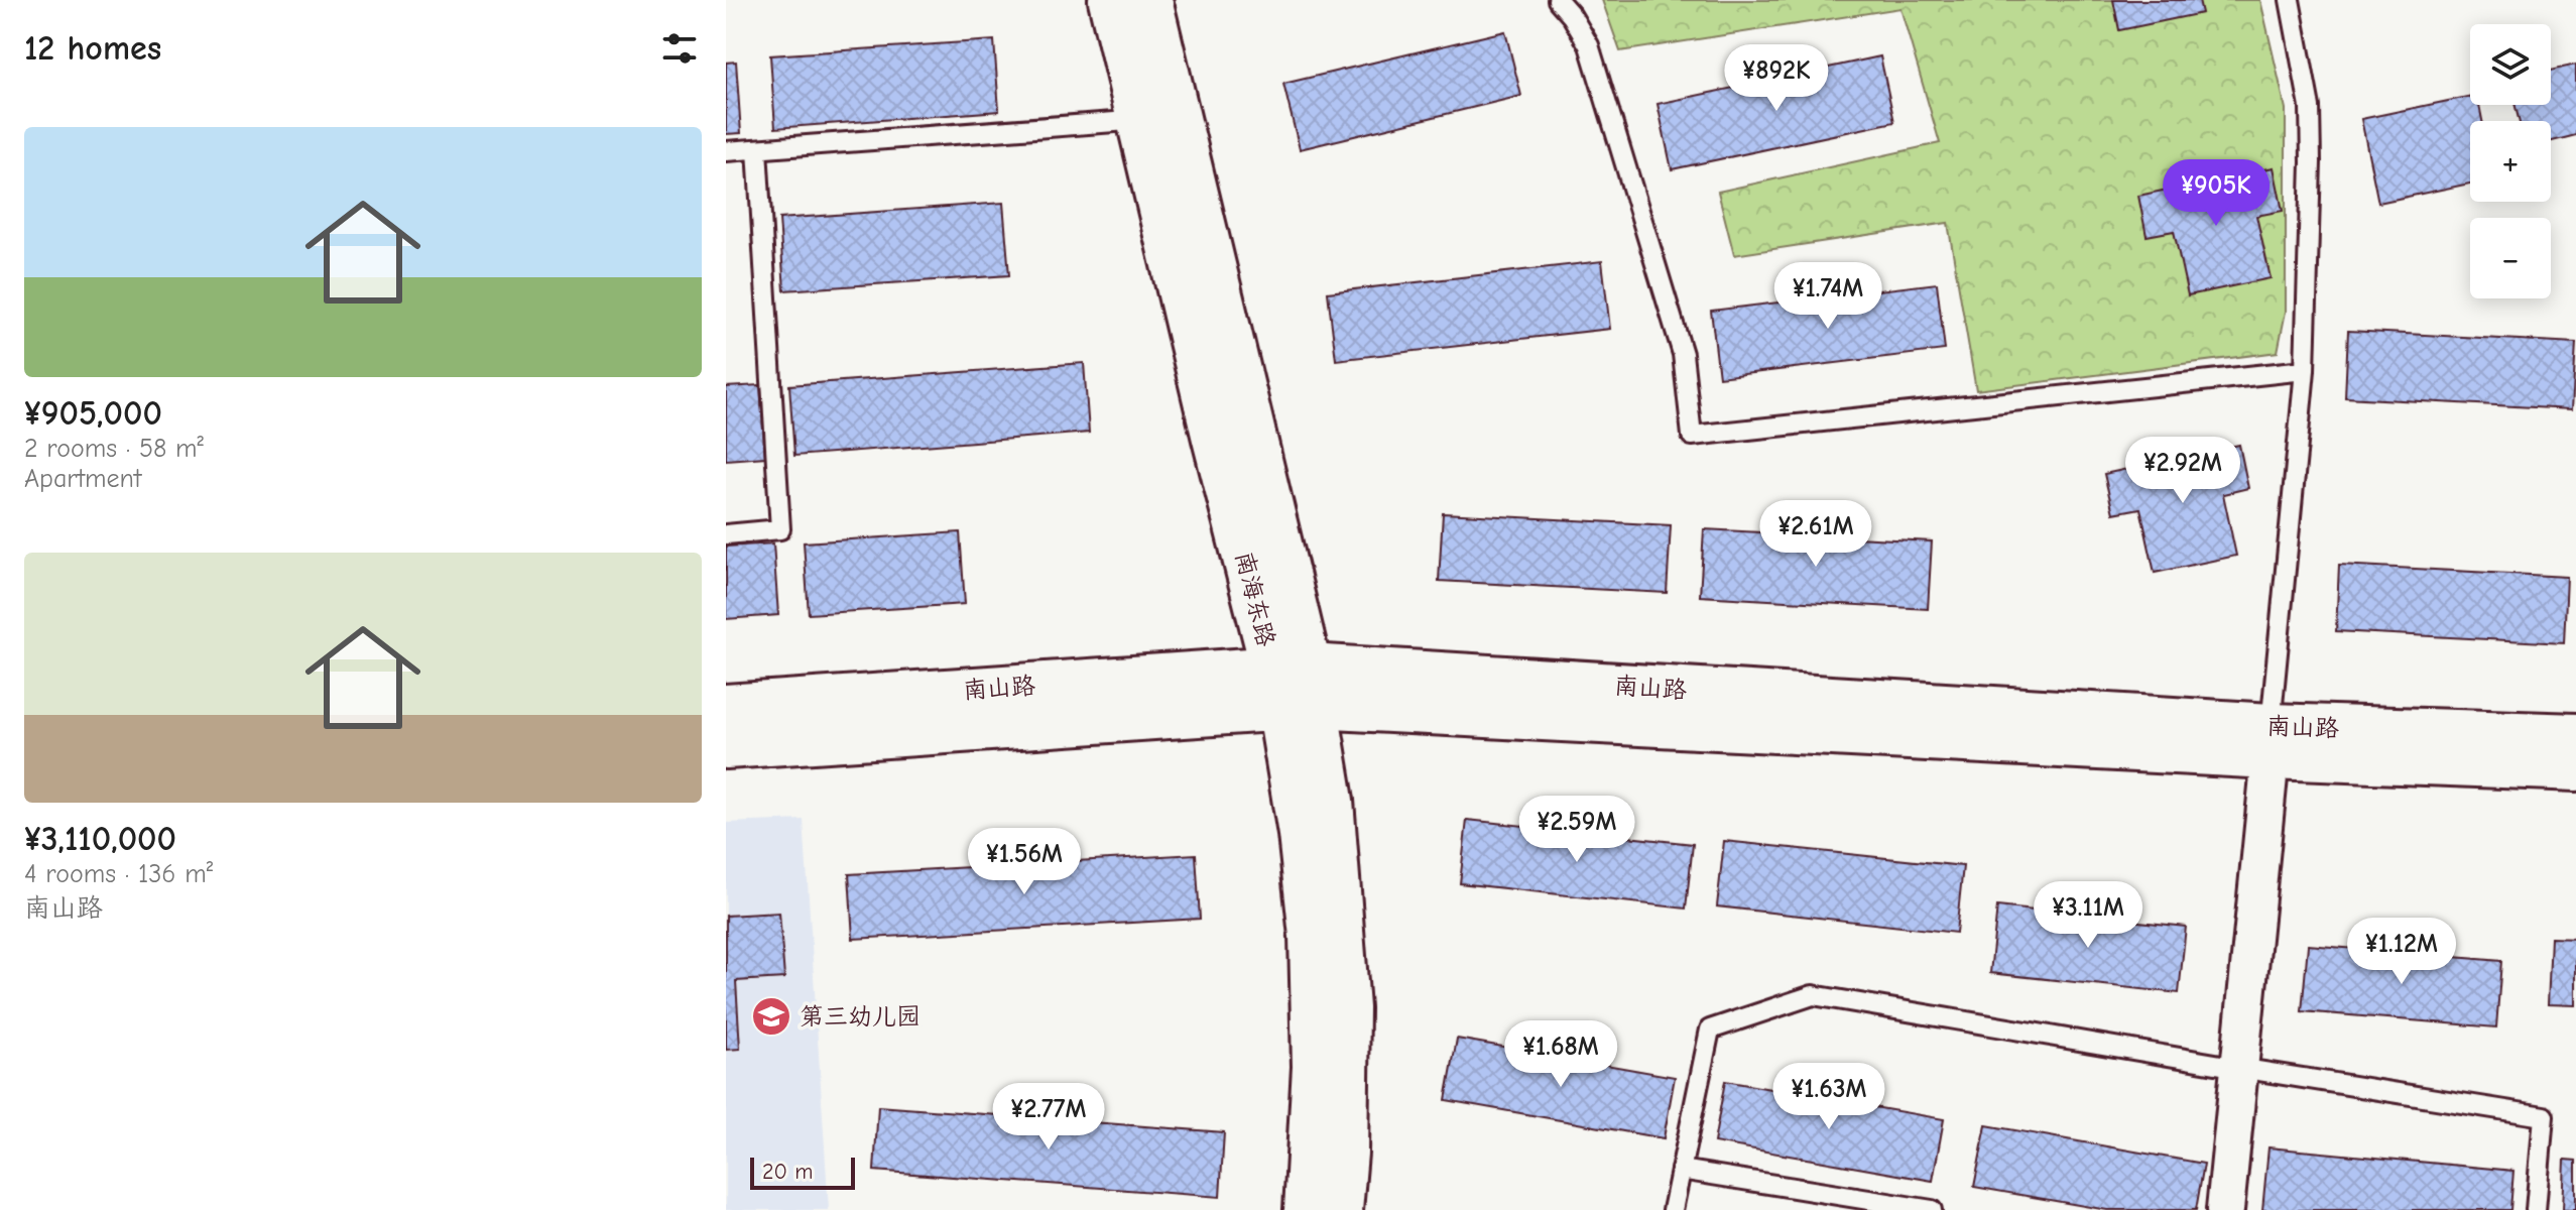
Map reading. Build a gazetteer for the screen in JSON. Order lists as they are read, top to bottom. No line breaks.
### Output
{"streets":{"street":["南海东路","南山路"]},"crossings":[["南海东路","南山路"]],"places":{"school or university":["第三幼儿园"]},"scale_bar":"20 m","page":{"heading":"12 homes","map_buttons":["+","−"],"price":["¥892K","¥905K","¥1.74M","¥2.92M","¥2.61M","¥2.59M","¥1.56M","¥3.11M","¥1.12M","¥1.68M","¥1.63M","¥2.77M"],"list":[{"name":"¥905,000","note":"2 rooms · 58 m² · Apartment"},{"name":"¥3,110,000","note":"4 rooms · 136 m² · 南山路"}],"scale":"20 m"}}
